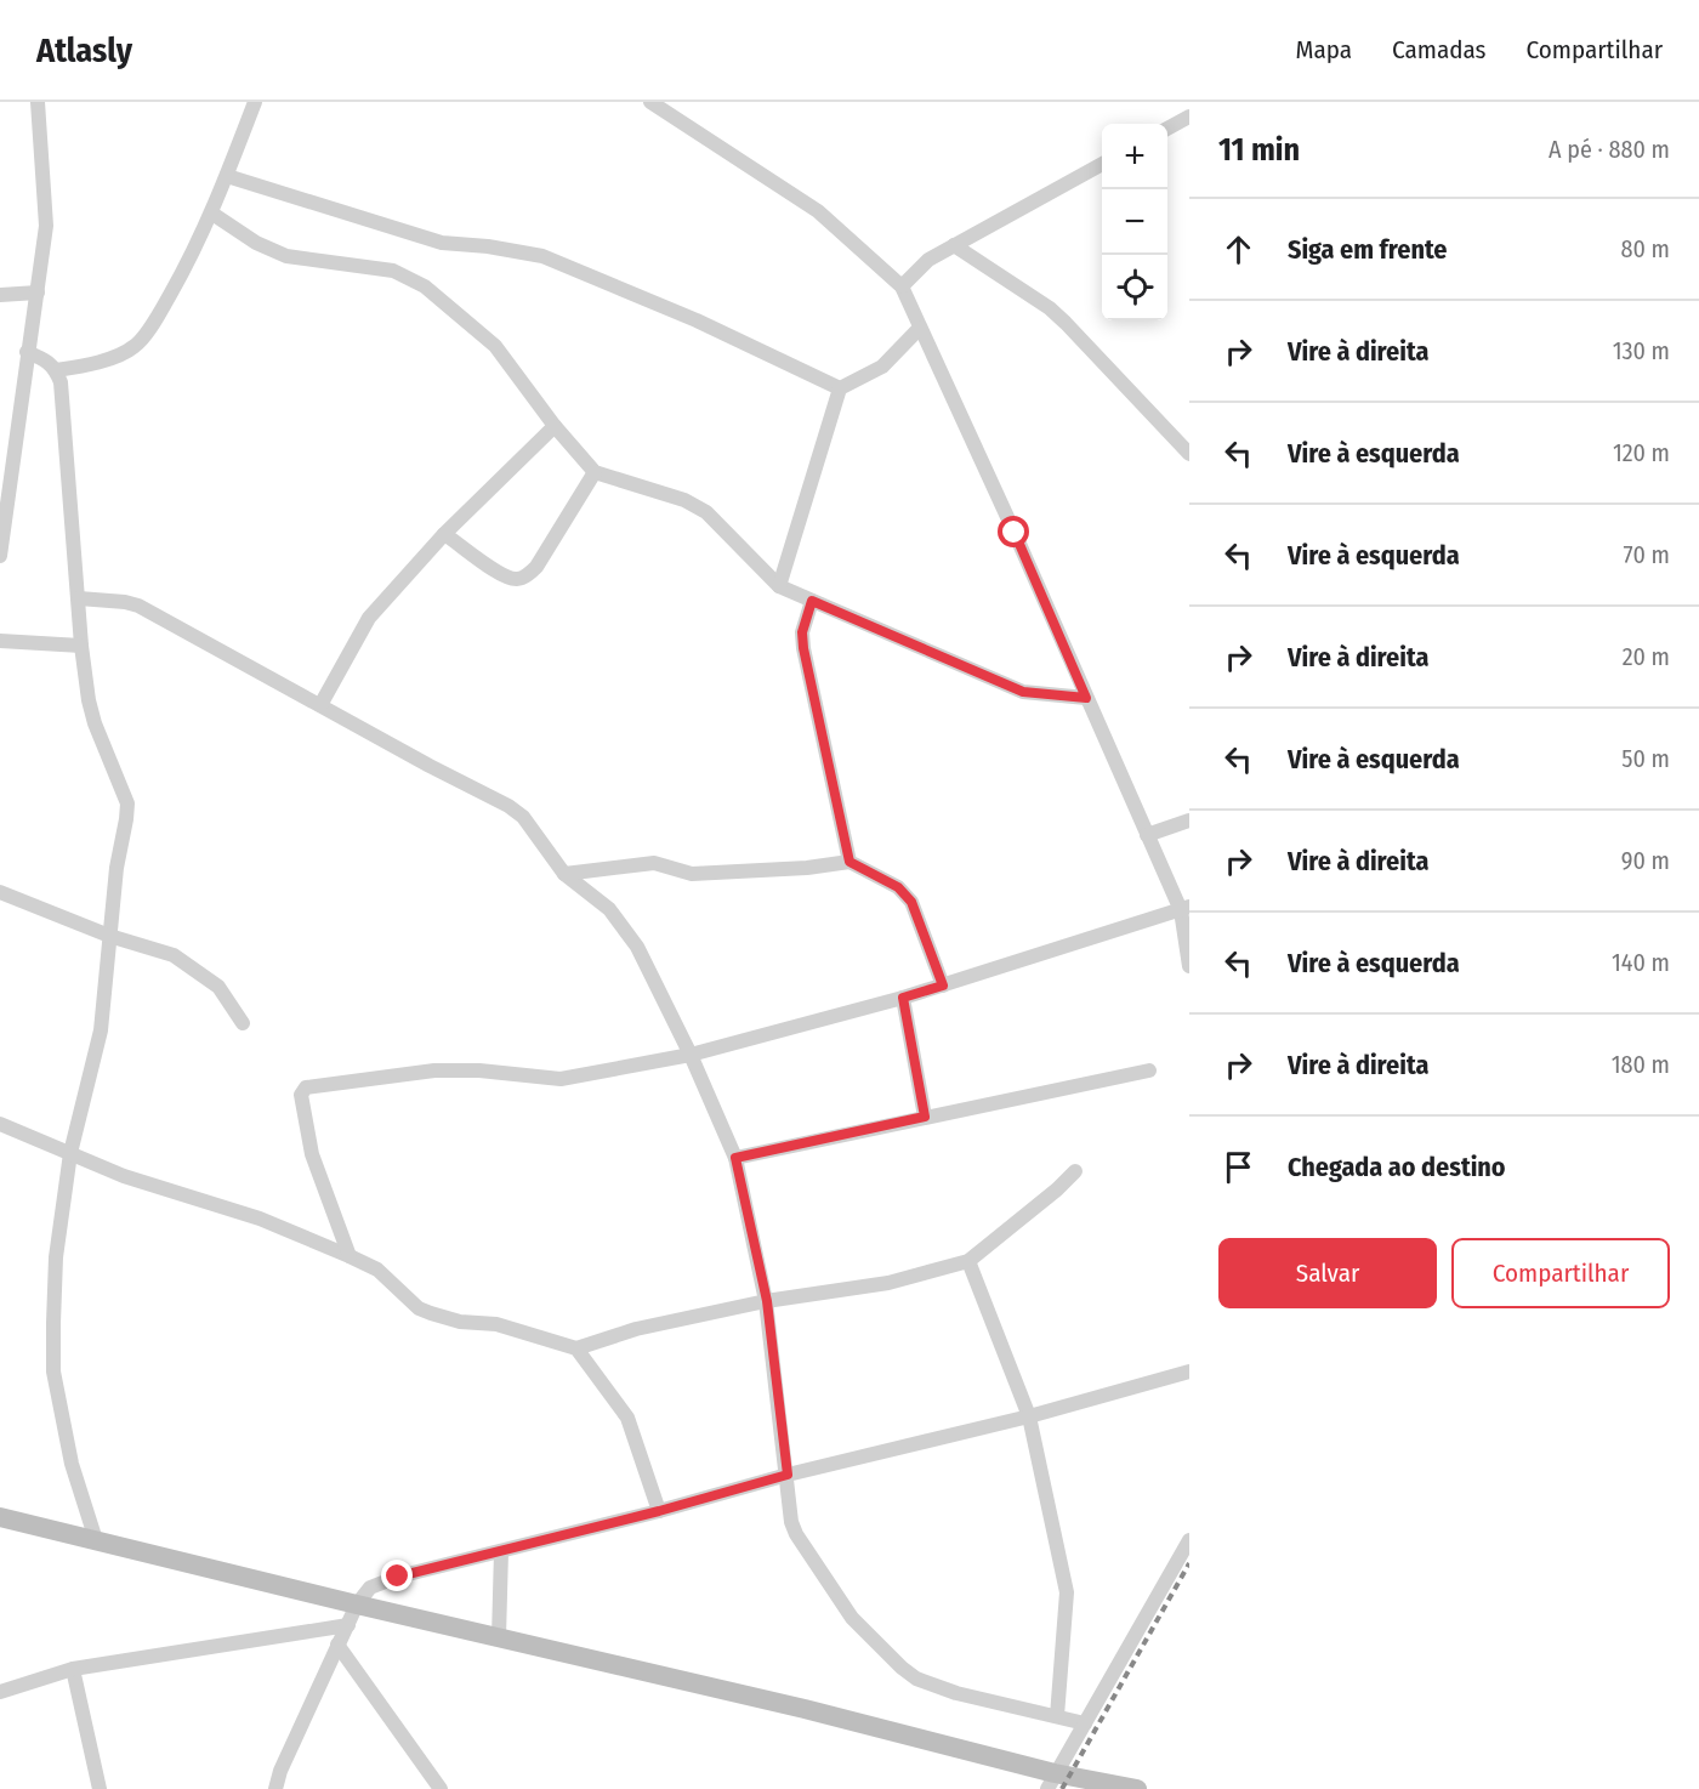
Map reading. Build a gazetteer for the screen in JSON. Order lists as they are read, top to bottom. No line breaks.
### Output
{"page":{"header":"Atlasly","nav":["Mapa","Camadas","Compartilhar"],"heading":["11 min","A pé · 880 m"],"map_buttons":["+","−"],"list":[["Siga em frente","80 m"],["Vire à direita","130 m"],["Vire à esquerda","120 m"],["Vire à esquerda","70 m"],["Vire à direita","20 m"],["Vire à esquerda","50 m"],["Vire à direita","90 m"],["Vire à esquerda","140 m"],["Vire à direita","180 m"],"Chegada ao destino"],"buttons":["Salvar","Compartilhar"]}}
